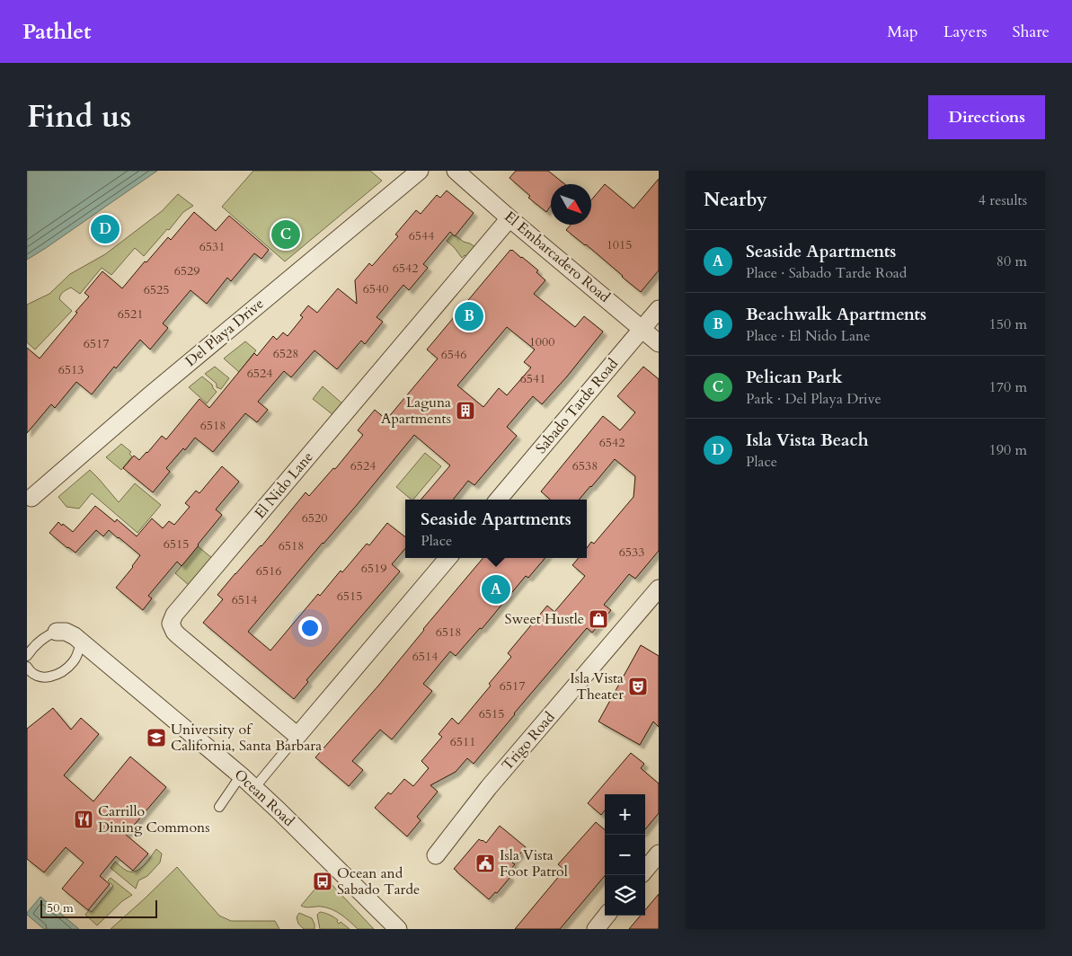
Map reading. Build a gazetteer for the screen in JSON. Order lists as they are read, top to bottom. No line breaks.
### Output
{"streets":{"street":["El Embarcadero Road","Del Playa Drive","Sabado Tarde Road","El Nido Lane","Trigo Road","Ocean Road"]},"crossings":[["El Embarcadero Road","Sabado Tarde Road"],["El Embarcadero Road","El Nido Lane"]],"places":{"building":["Laguna Apartments"],"shop":["Sweet Hustle"],"theatre":["Isla Vista Theater"],"school or university":["University of California, Santa Barbara"],"restaurant":["Carrillo Dining Commons"],"public building":["Isla Vista Foot Patrol"],"bus stop":["Ocean and Sabado Tarde"]},"house_numbers":["6544","1015","6531","6542","6529","6540","6525","6521","1000","6517","6528","6546","6513","6524","6541","6518","6542","6524","6538","6520","6515","6518","6533","6519","6516","6515","6514","6518","6514","6517","6515","6511"],"scale_bar":"50 m","north":"bottom right","page":{"header":"Pathlet","nav":["Map","Layers","Share"],"title":"Find us","buttons":"Directions","heading":["Nearby","4 results"],"pins":["D","C","B","A"],"list":[{"mark":"A","name":"Seaside Apartments","note":"Place · Sabado Tarde Road","value":"80 m"},{"mark":"B","name":"Beachwalk Apartments","note":"Place · El Nido Lane","value":"150 m"},{"mark":"C","name":"Pelican Park","note":"Park · Del Playa Drive","value":"170 m"},{"mark":"D","name":"Isla Vista Beach","note":"Place","value":"190 m"}],"popup":["Seaside Apartments","Place"],"map_buttons":["+","−"],"scale":"50 m"}}
